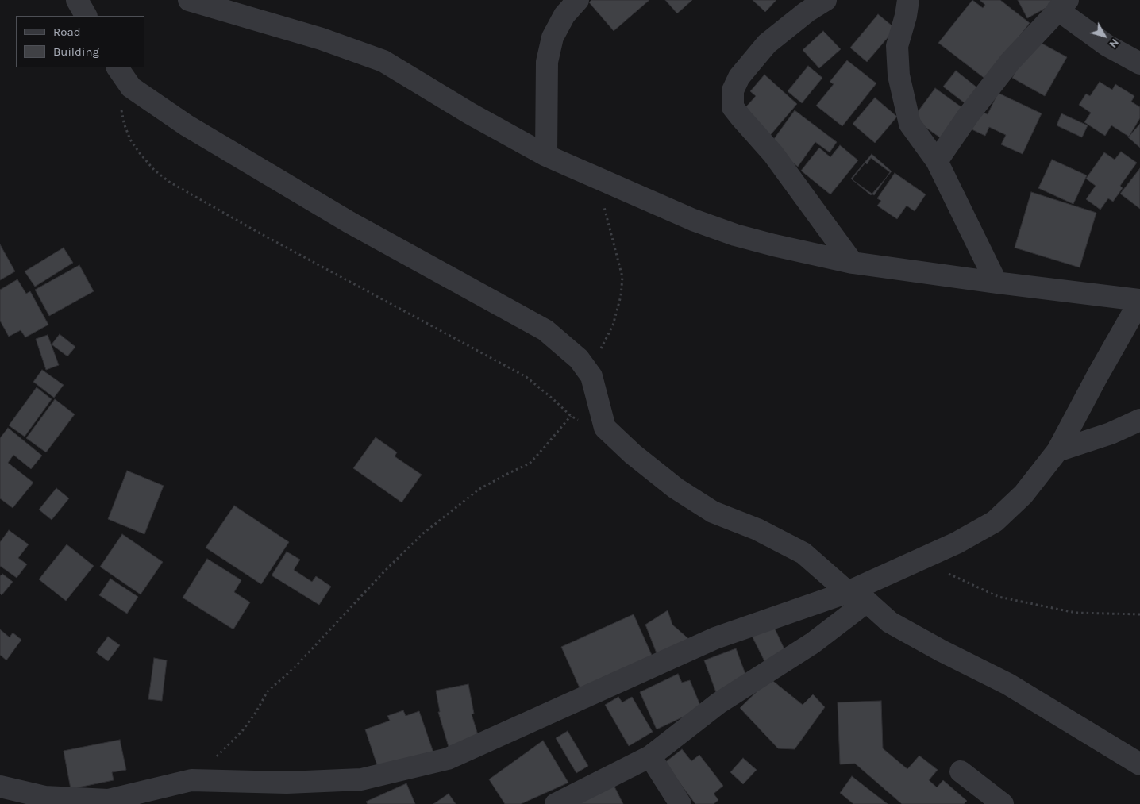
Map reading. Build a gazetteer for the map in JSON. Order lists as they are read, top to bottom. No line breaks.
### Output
{"legend":["Road","Building"],"north":"bottom right"}
